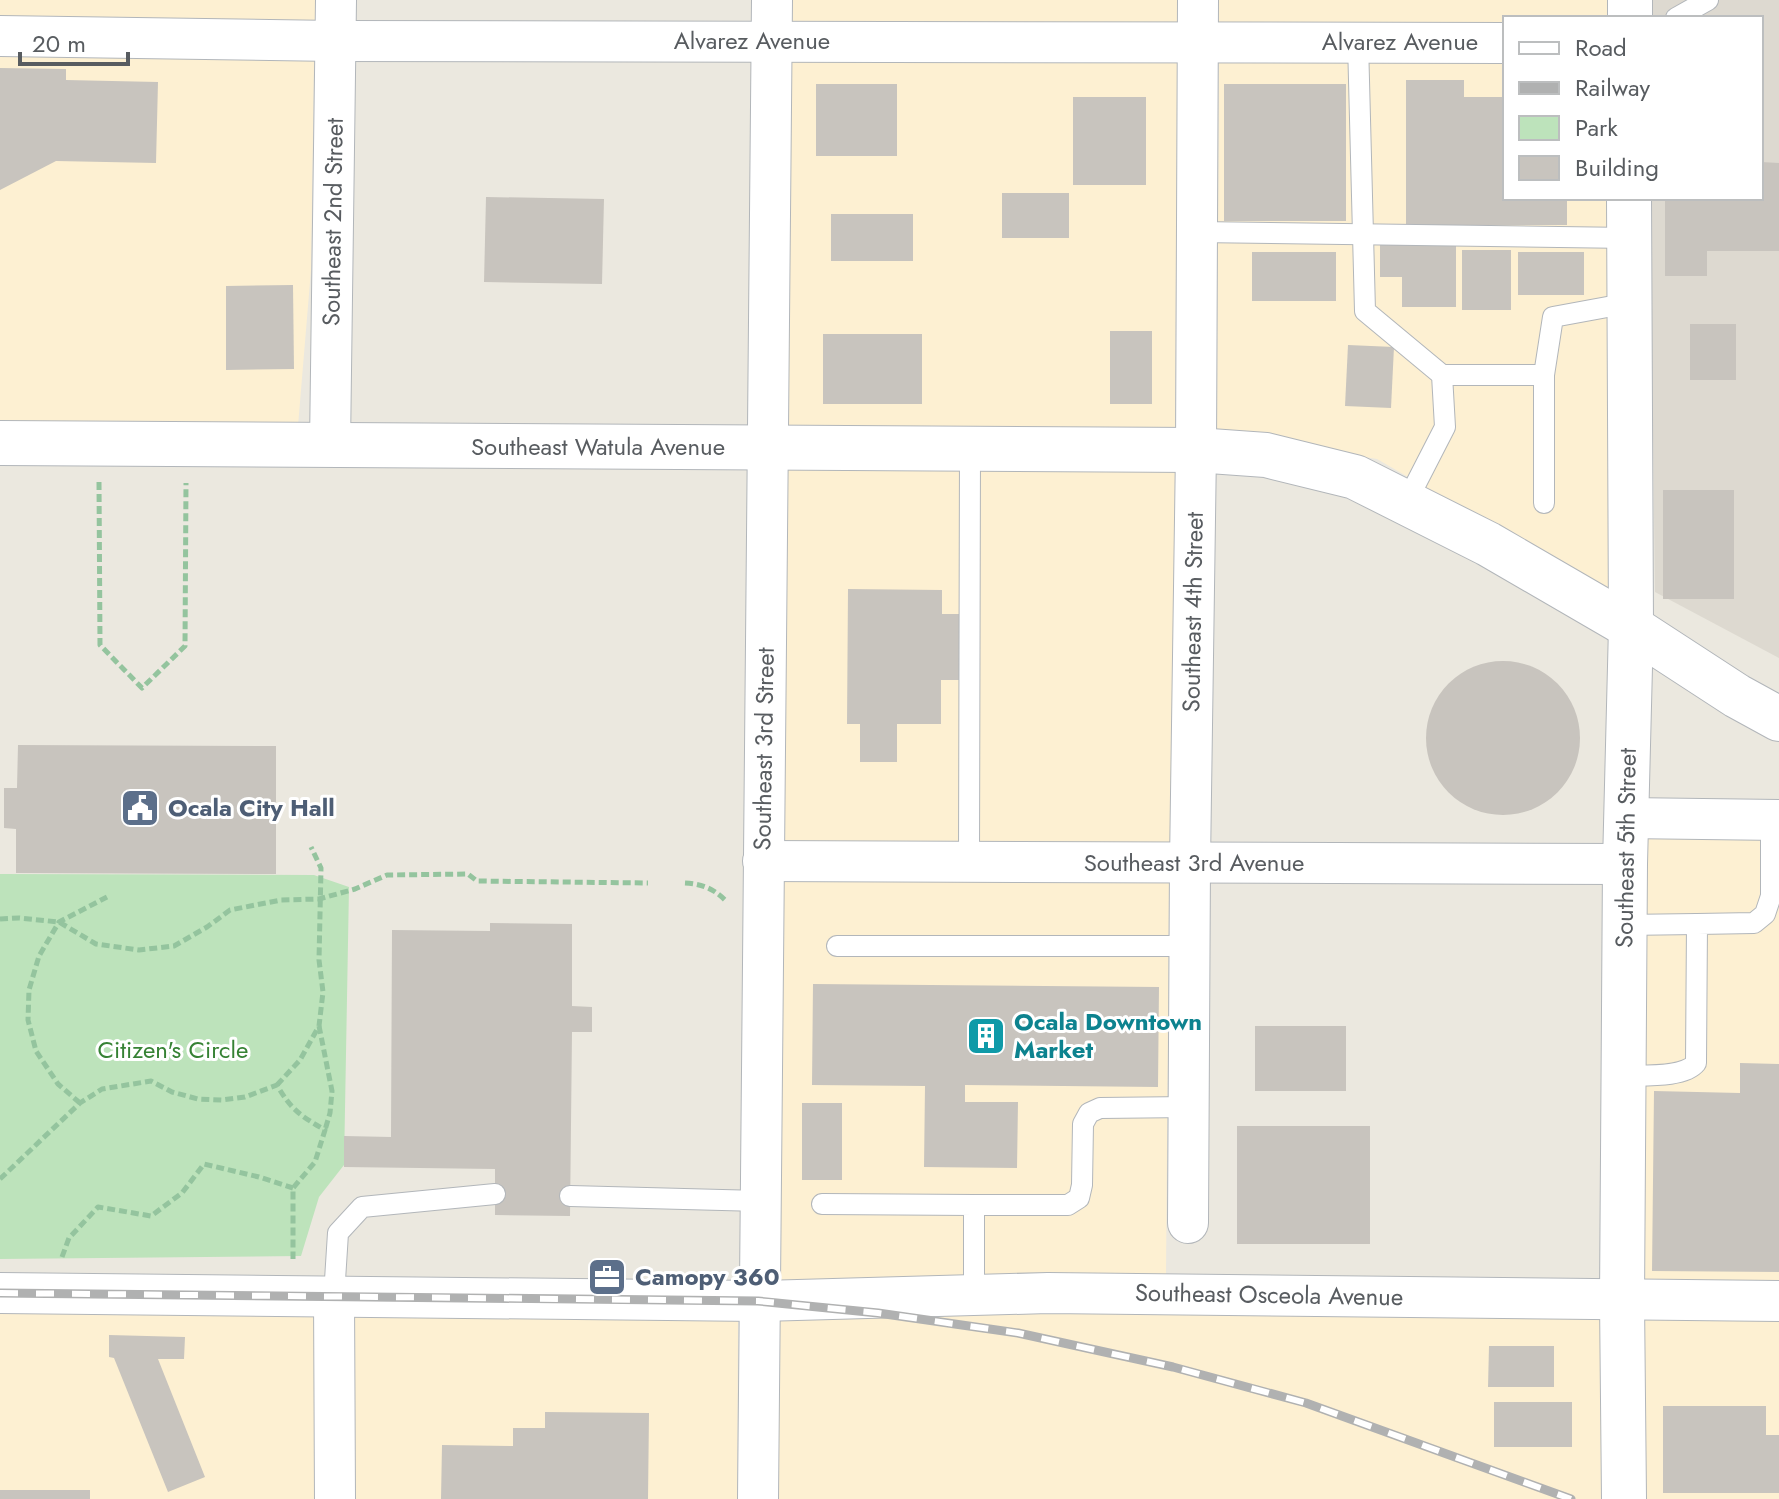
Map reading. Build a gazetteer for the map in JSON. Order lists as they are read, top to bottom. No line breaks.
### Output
{"streets":{"street":["Alvarez Avenue","Southeast 2nd Street","Southeast Watula Avenue","Southeast 4th Street","Southeast 3rd Street","Southeast 5th Street","Southeast 3rd Avenue","Southeast Osceola Avenue"]},"crossings":[["Alvarez Avenue","Southeast 2nd Street"],["Alvarez Avenue","Southeast 4th Street"],["Alvarez Avenue","Southeast 3rd Street"],["Southeast 2nd Street","Southeast Watula Avenue"],["Southeast Watula Avenue","Southeast 4th Street"],["Southeast Watula Avenue","Southeast 3rd Street"],["Southeast 4th Street","Southeast 3rd Avenue"],["Southeast 3rd Street","Southeast 3rd Avenue"],["Southeast 3rd Street","Southeast Osceola Avenue"],["Southeast 5th Street","Southeast 3rd Avenue"],["Southeast 5th Street","Southeast Osceola Avenue"]],"parks":["Citizen's Circle"],"places":{"public building":["Ocala City Hall"],"building":["Ocala Downtown Market"],"office":["Camopy 360"]},"legend":["Road","Railway","Park","Building"],"scale_bar":"20 m"}
